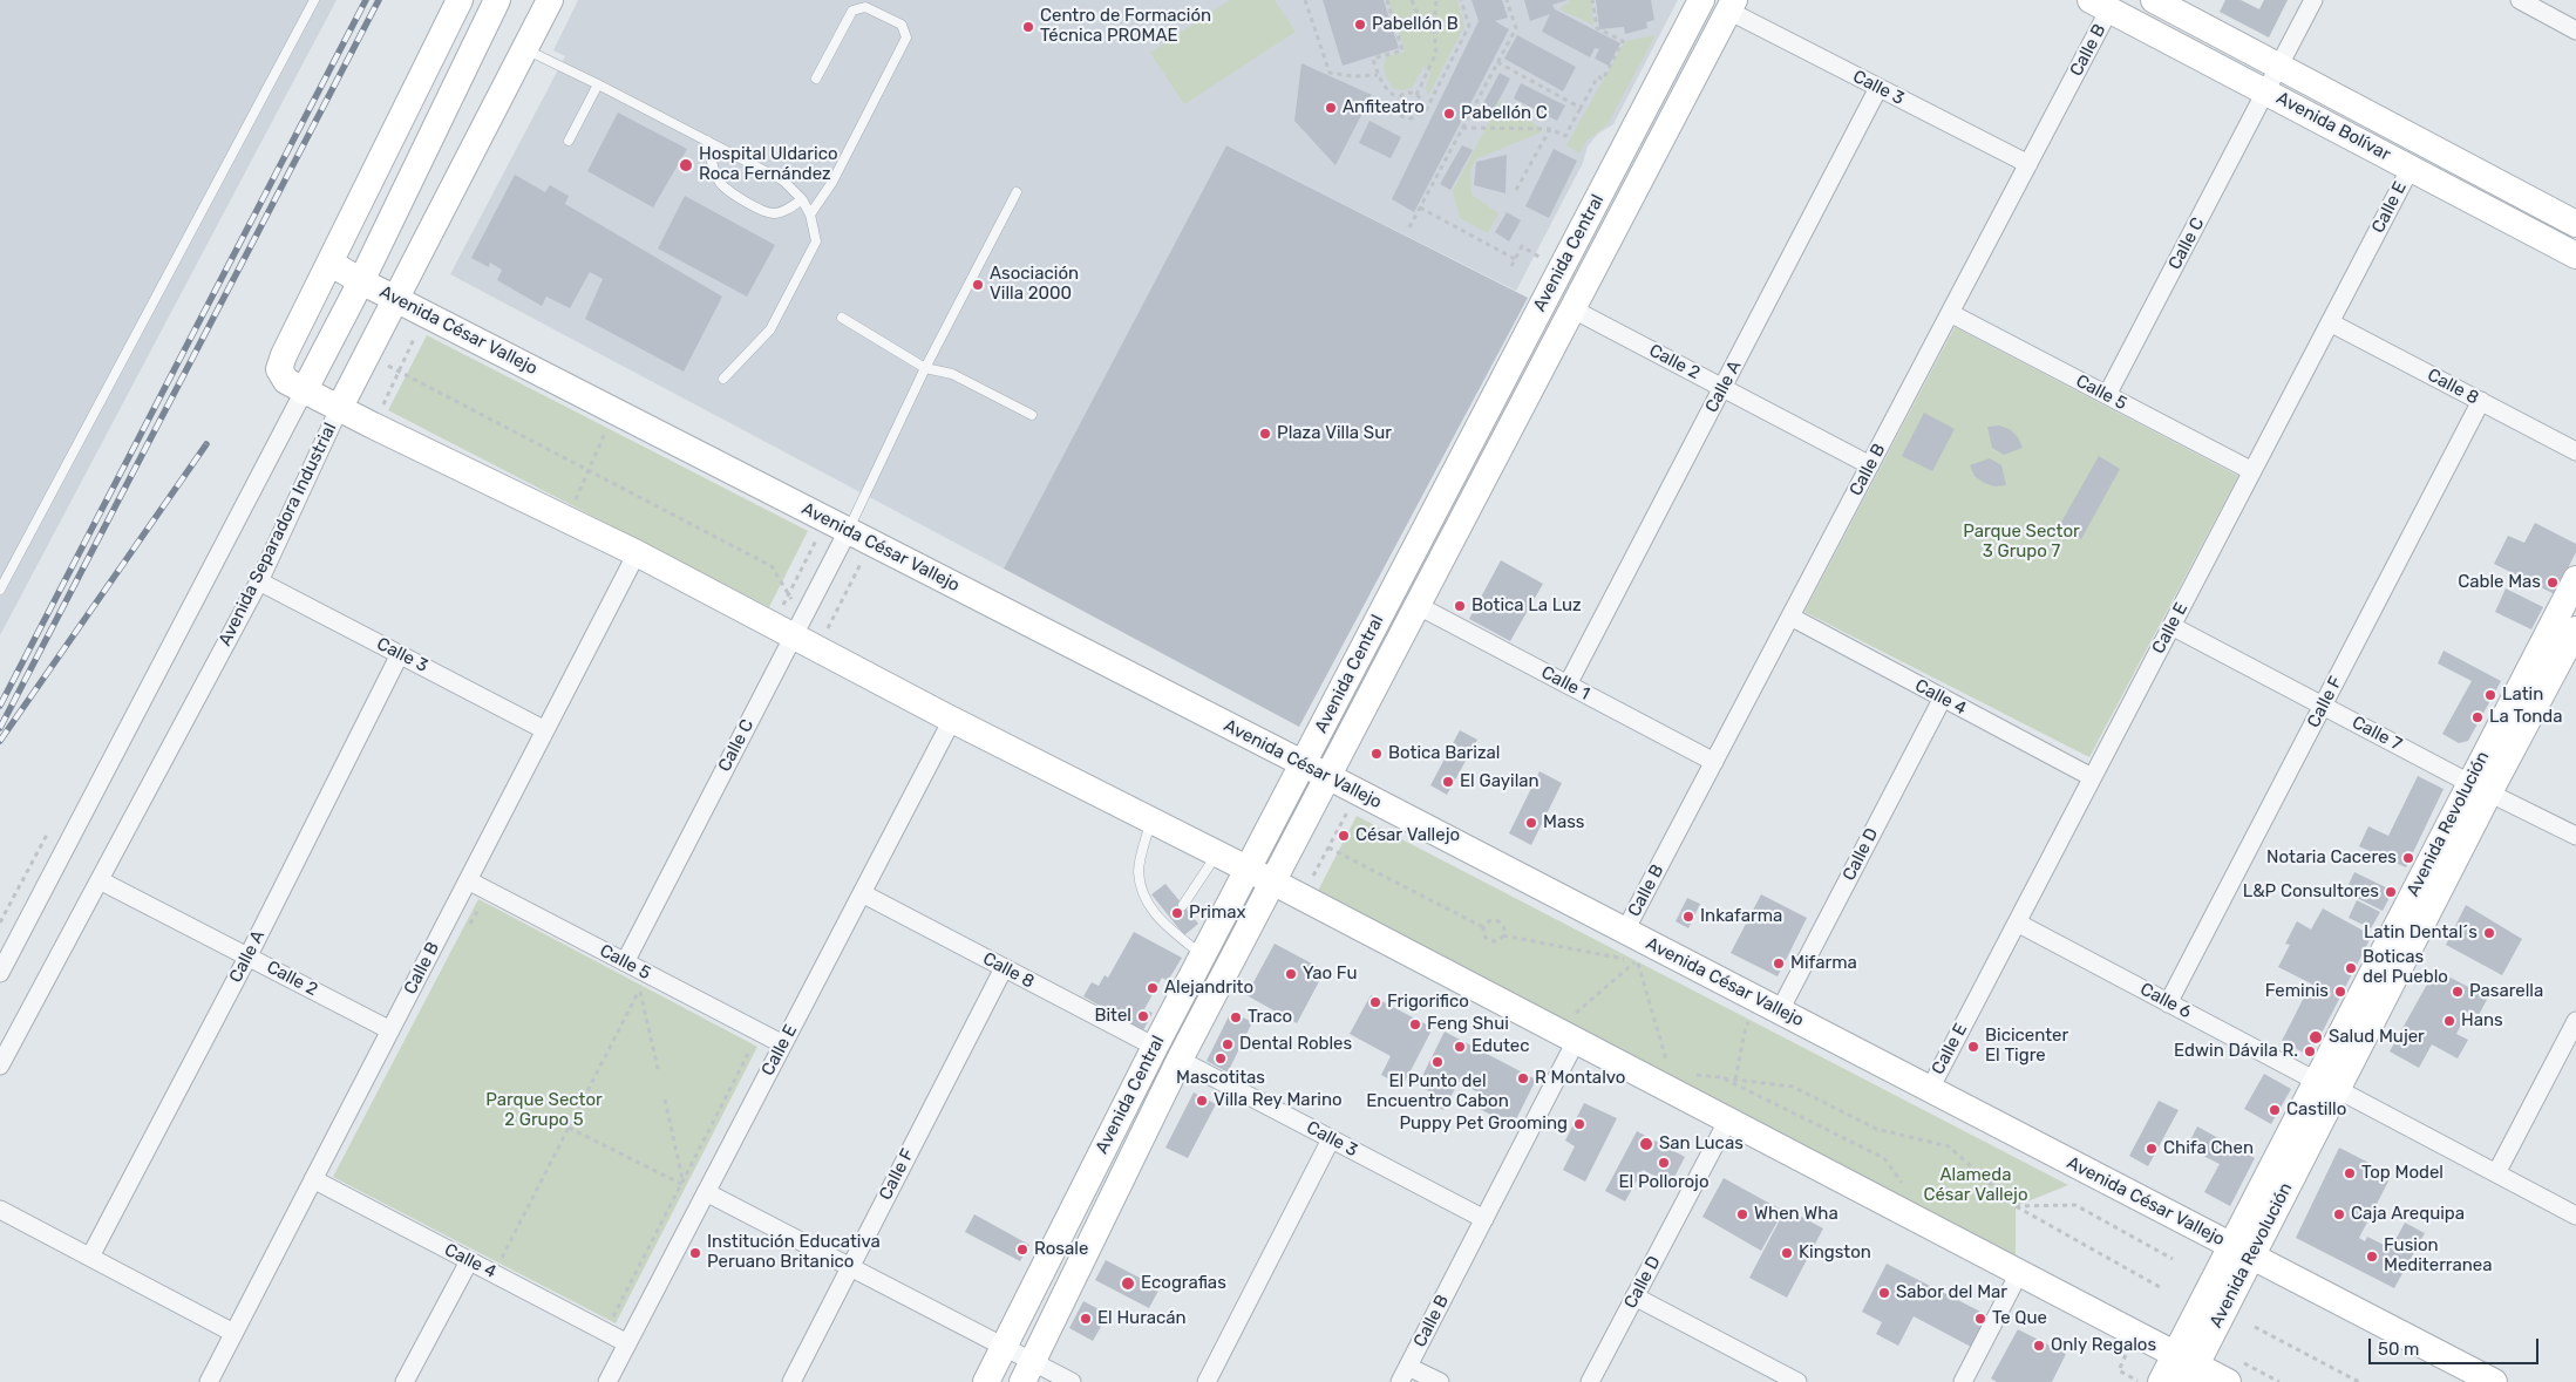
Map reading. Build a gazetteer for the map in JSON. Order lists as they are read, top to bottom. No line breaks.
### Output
{"streets":{"main road":["Avenida Bolívar","Avenida Central","Avenida César Vallejo","Avenida Separadora Industrial","Avenida Revolución"],"street":["Calle B","Calle 3","Calle E","Calle C","Calle 2","Calle A","Calle 8","Calle 5","Calle 1","Calle 4","Calle F","Calle 7","Calle D","Calle 6"]},"crossings":[["Calle B","Calle 3"],["Calle B","Avenida Bolívar"],["Calle B","Avenida César Vallejo"],["Calle B","Calle 2"],["Calle B","Calle 5"],["Calle B","Calle 1"],["Calle B","Calle 4"],["Calle 3","Avenida Central"],["Calle 3","Calle A"],["Calle 3","Avenida Separadora Industrial"],["Avenida Bolívar","Calle E"],["Avenida Bolívar","Calle C"],["Calle E","Avenida César Vallejo"],["Calle E","Calle 8"],["Calle E","Calle 5"],["Calle E","Calle 4"],["Calle E","Calle 7"],["Calle E","Calle 6"],["Calle C","Avenida César Vallejo"],["Calle C","Calle 5"],["Avenida Central","Avenida César Vallejo"],["Avenida Central","Calle 2"],["Avenida Central","Calle 8"],["Avenida Central","Calle 1"],["Avenida César Vallejo","Avenida Separadora Industrial"],["Avenida César Vallejo","Avenida Revolución"],["Avenida César Vallejo","Calle D"],["Calle 2","Calle A"],["Calle 2","Avenida Separadora Industrial"],["Calle A","Calle 1"],["Calle 8","Calle F"],["Calle 4","Calle D"],["Calle F","Calle 7"],["Calle F","Calle 6"],["Calle 7","Avenida Revolución"],["Avenida Revolución","Calle 6"]],"parks":["Parque Sector 3 Grupo 7","Parque Sector 2 Grupo 5","Alameda César Vallejo"],"places":["Pabellón B","Centro de Formación Técnica PROMAE","Anfiteatro","Pabellón C","Hospital Uldarico Roca Fernández","Asociación Villa 2000","Plaza Villa Sur","Cable Mas","Botica La Luz","Latin","La Tonda","Botica Barizal","El Gayilan","Mass","César Vallejo","Notaria Caceres","L&P Consultores","Primax","Inkafarma","Latin Dental´s","Mifarma","Boticas del Pueblo","Yao Fu","Alejandrito","Feminis","Pasarella","Frigorifico","Bitel","Traco","Hans","Feng Shui","Salud Mujer","Dental Robles","Edutec","Bicicenter El Tigre","Edwin Dávila R.","Mascotitas","El Punto del Encuentro Cabon","R Montalvo","Villa Rey Marino","Castillo","Puppy Pet Grooming","San Lucas","Chifa Chen","El Pollorojo","Top Model","When Wha","Caja Arequipa","Rosale","Institución Educativa Peruano Britanico","Kingston","Fusion Mediterranea","Ecografias","Sabor del Mar","El Huracán","Te Que","Only Regalos"],"scale_bar":"50 m"}
